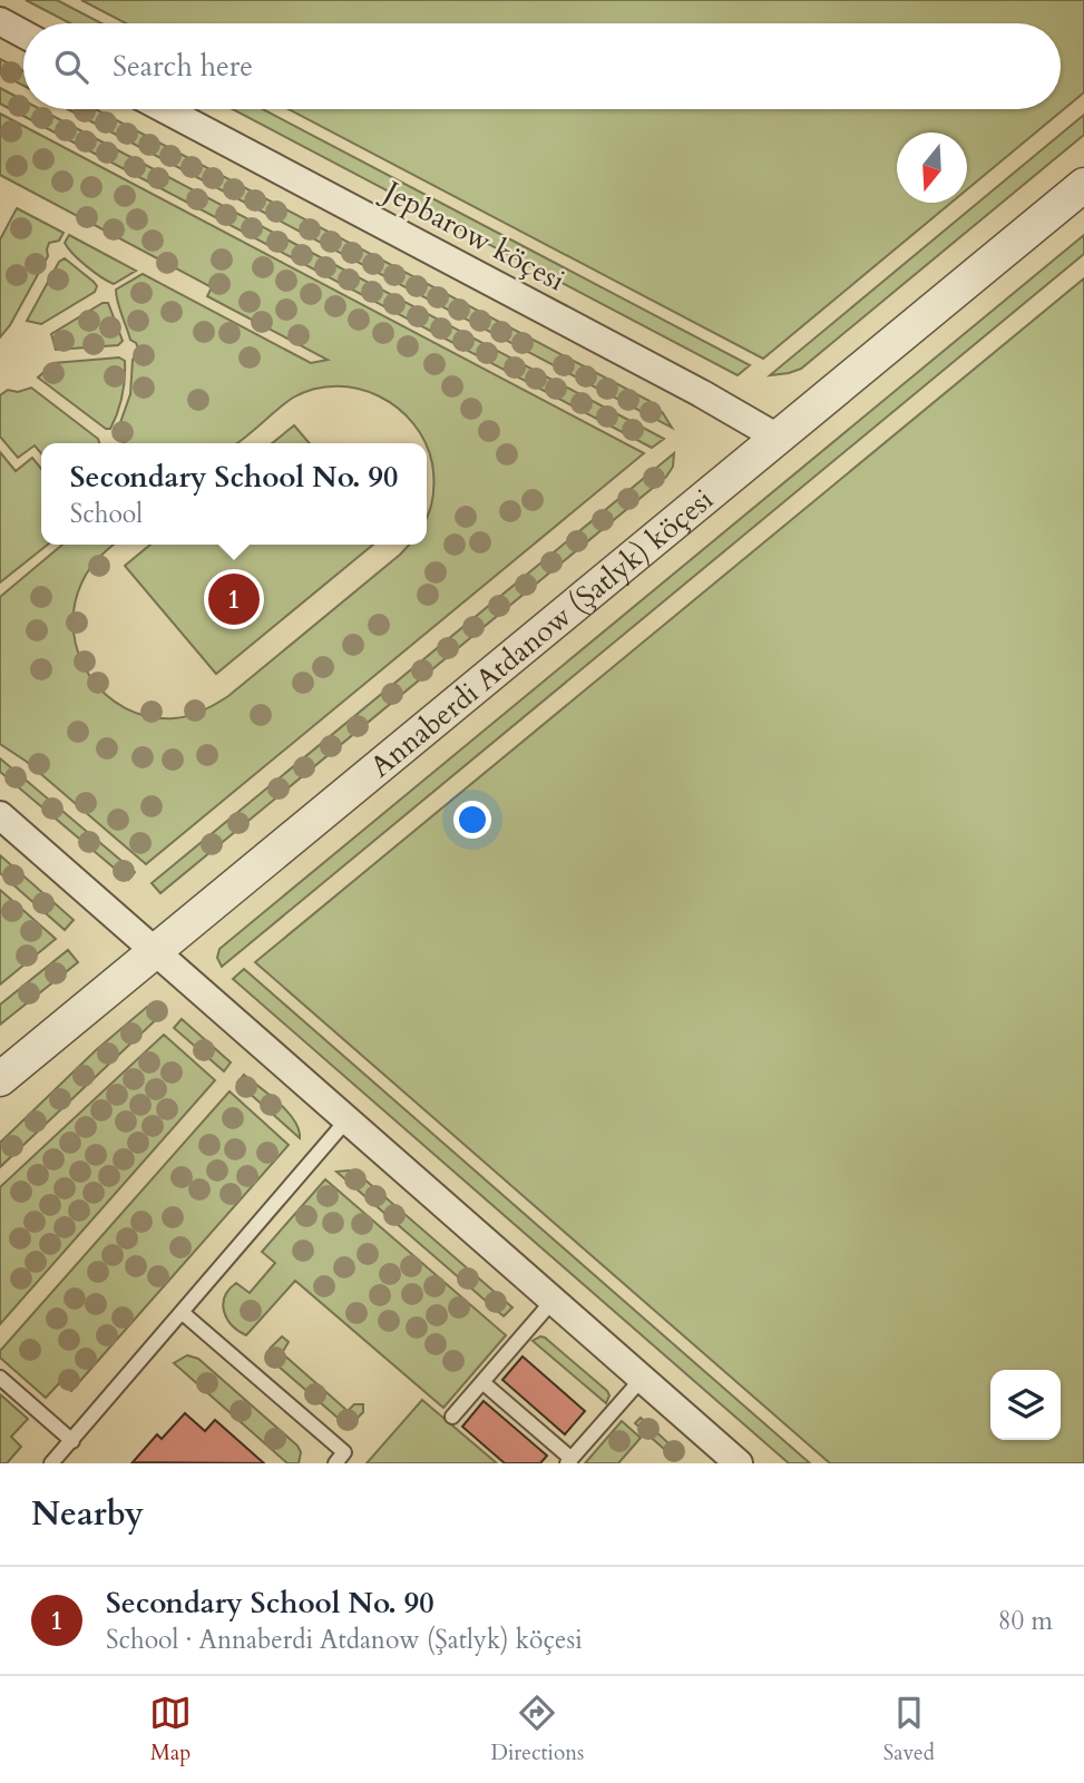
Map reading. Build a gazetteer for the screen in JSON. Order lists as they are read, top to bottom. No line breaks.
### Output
{"streets":{"street":["Jepbarow köçesi","Annaberdi Atdanow (Şatlyk) köçesi"]},"crossings":[["Jepbarow köçesi","Annaberdi Atdanow (Şatlyk) köçesi"]],"north":"bottom","page":{"search":"Search here","popup":["Secondary School No. 90","School"],"pins":"1","heading":"Nearby","list":[{"mark":"1","name":"Secondary School No. 90","note":"School · Annaberdi Atdanow (Şatlyk) köçesi","value":"80 m"}],"nav":["Map","Directions","Saved"]}}
